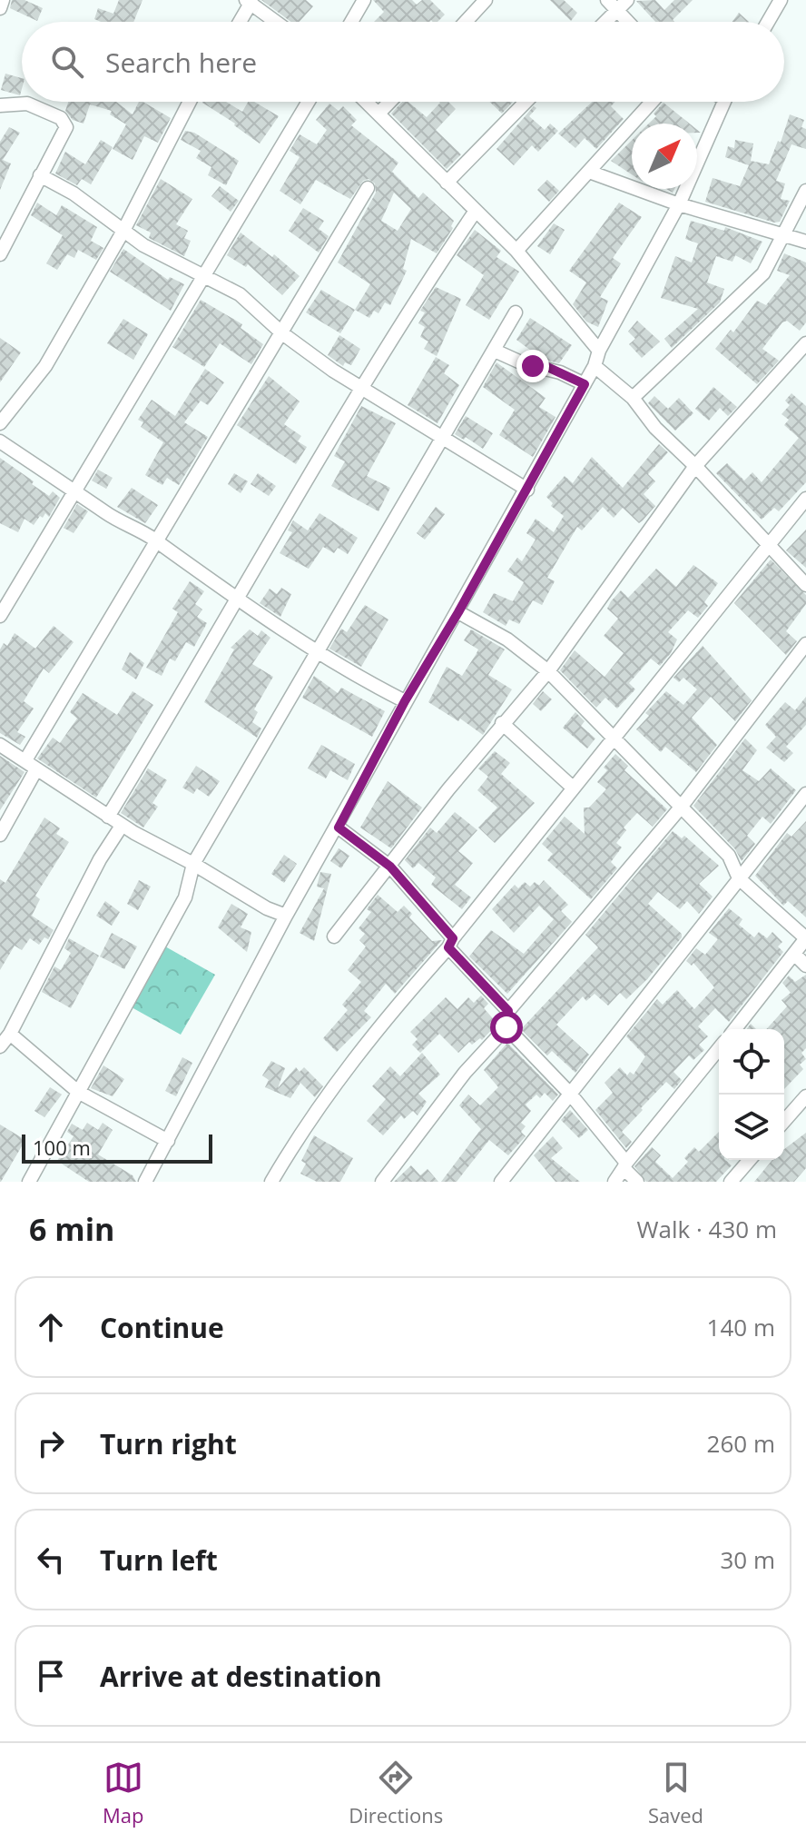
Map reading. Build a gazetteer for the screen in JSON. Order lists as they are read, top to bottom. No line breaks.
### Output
{"scale_bar":"100 m","north":"top right","page":{"search":"Search here","scale":"100 m","heading":["6 min","Walk · 430 m"],"list":[["Continue","140 m"],["Turn right","260 m"],["Turn left","30 m"],"Arrive at destination"],"nav":["Map","Directions","Saved"]}}
